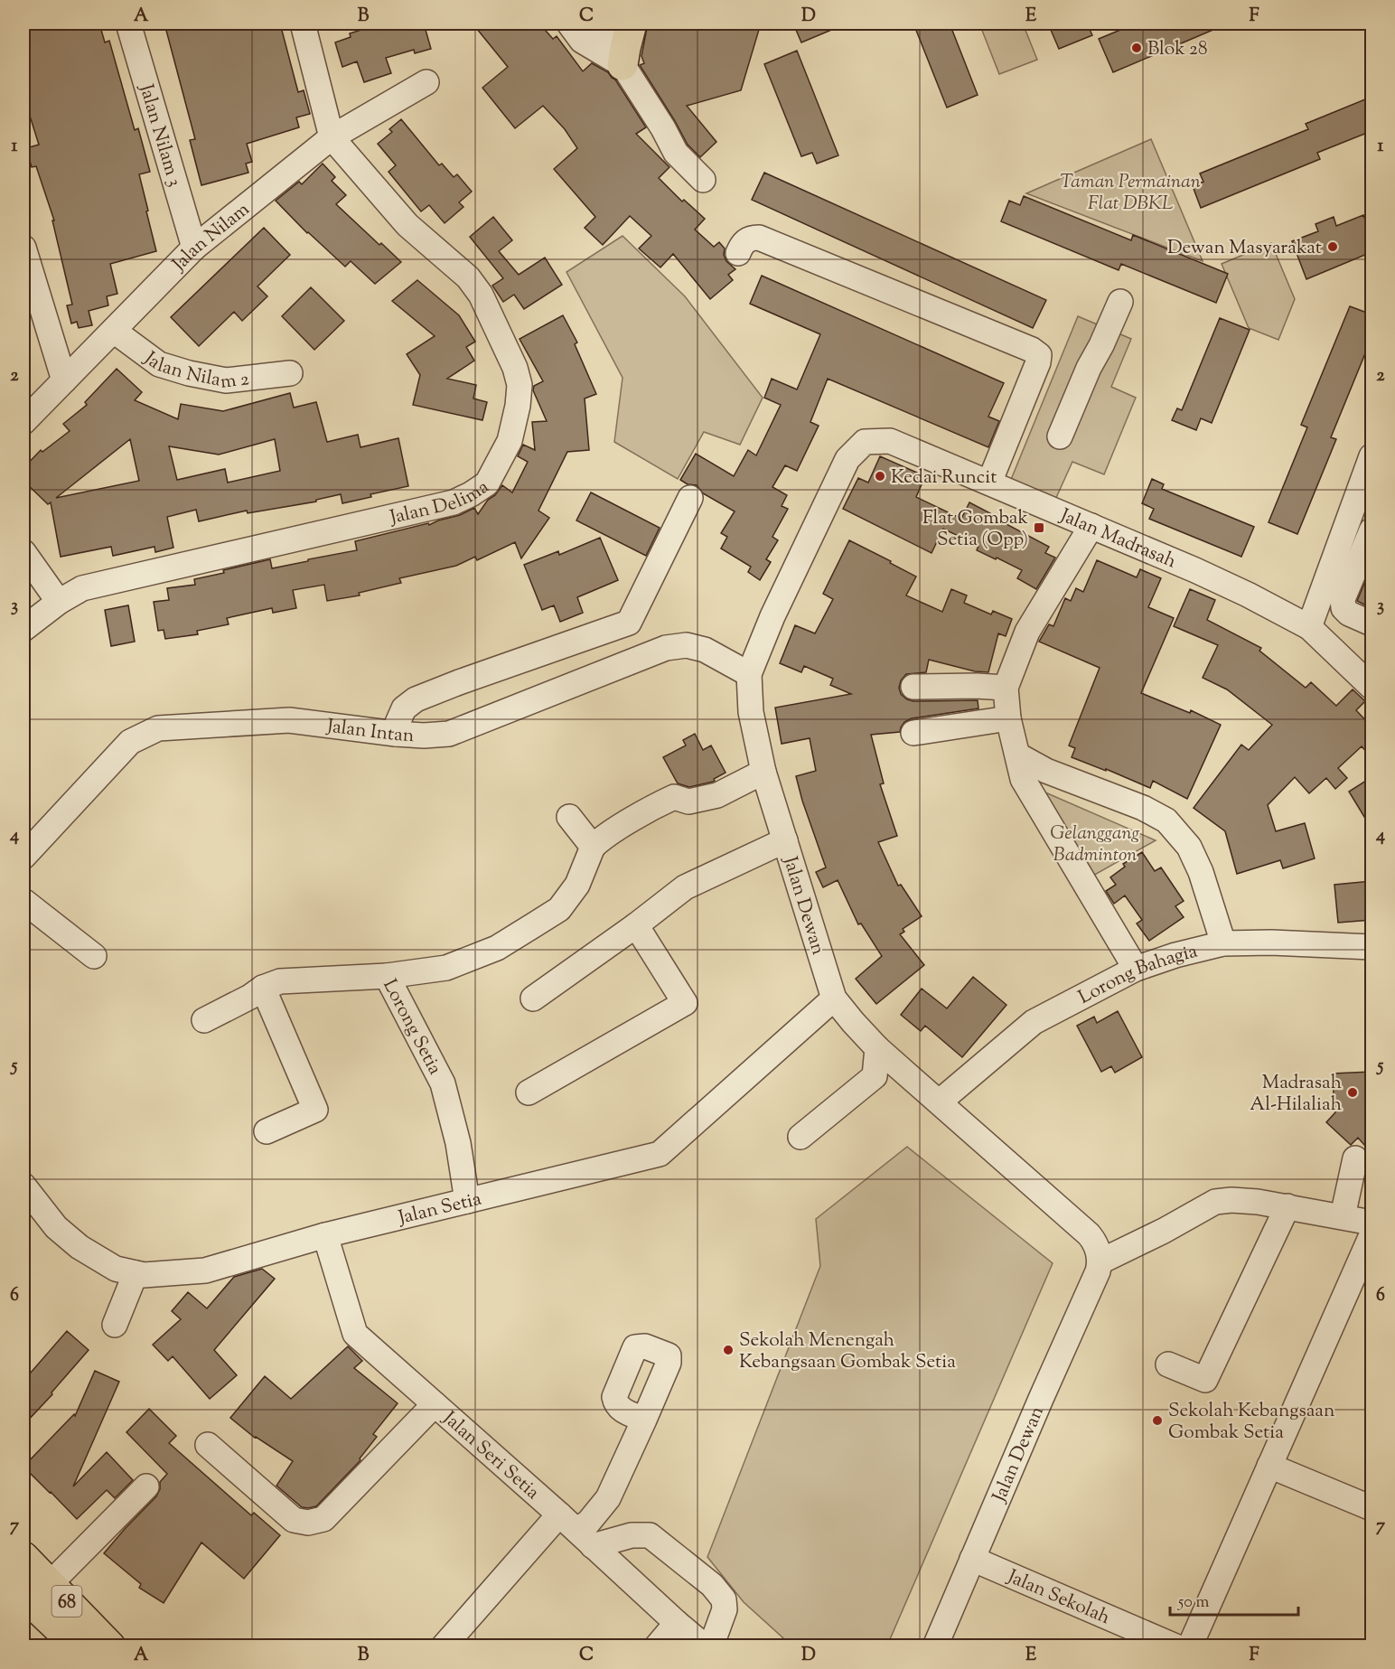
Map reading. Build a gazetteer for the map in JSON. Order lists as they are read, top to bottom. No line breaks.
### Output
{"streets":{"main road":["68"],"street":["Jalan Nilam 3","Jalan Nilam","Jalan Nilam 2","Jalan Delima","Jalan Madrasah","Jalan Intan","Jalan Dewan","Lorong Bahagia","Lorong Setia","Jalan Setia","Jalan Seri Setia","Jalan Sekolah"]},"crossings":[["Jalan Nilam 3","Jalan Nilam"],["Jalan Nilam","Jalan Nilam 2"],["Jalan Nilam","Jalan Delima"],["Jalan Madrasah","Jalan Dewan"],["Jalan Intan","Jalan Dewan"],["Jalan Dewan","Lorong Bahagia"],["Jalan Dewan","Jalan Setia"],["Jalan Dewan","Jalan Sekolah"],["Lorong Setia","Jalan Setia"],["Jalan Setia","Jalan Seri Setia"]],"parks":["Taman Permainan Flat DBKL","Gelanggang Badminton"],"places":{"other":["Blok 28","Dewan Masyarakat","Kedai Runcit","Madrasah Al-Hilaliah","Sekolah Menengah Kebangsaan Gombak Setia","Sekolah Kebangsaan Gombak Setia"],"transit":["Flat Gombak Setia (Opp)"]},"scale_bar":"50 m","grid":{"columns":["A","B","C","D","E","F"],"rows":["1","2","3","4","5","6","7"]}}
